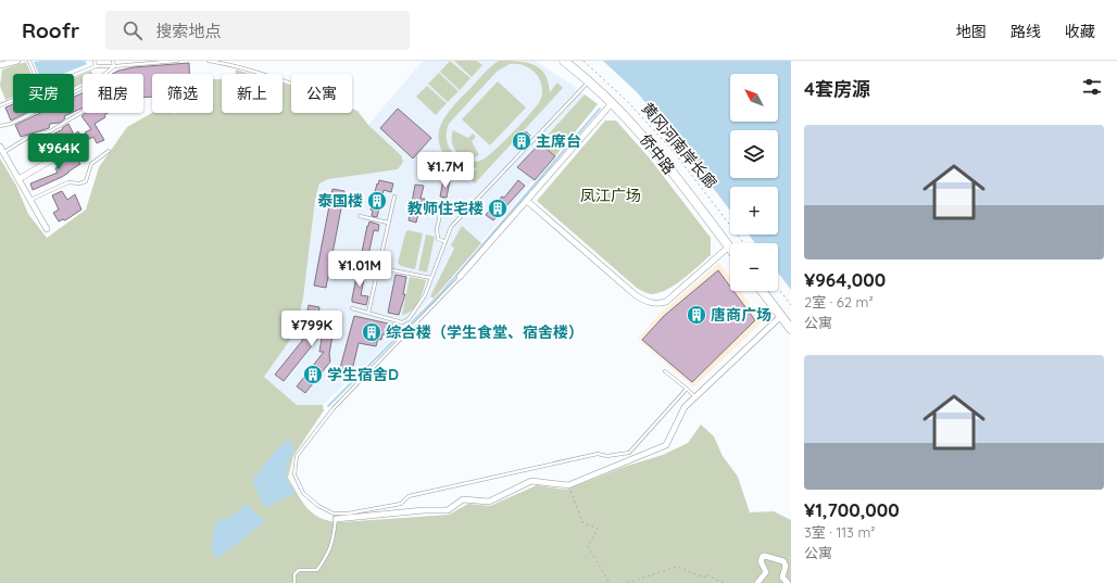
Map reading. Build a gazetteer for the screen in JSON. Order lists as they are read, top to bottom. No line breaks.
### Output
{"streets":{"main road":["侨中路"],"path":["黄冈河南岸长廊"]},"parks":["凤江广场"],"places":{"building":["主席台","泰国楼","教师住宅楼","唐商广场","综合楼（学生食堂、宿舍楼）","学生宿舍D"]},"north":"top left","page":{"header":"Roofr","search":"搜索地点","nav":["地图","路线","收藏"],"heading":"4套房源","map_buttons":["+","−"],"chip":["买房","租房","筛选","新上","公寓"],"list":[{"name":"¥964,000","note":"2室 · 62 m² · 公寓"},{"name":"¥1,700,000","note":"3室 · 113 m² · 公寓"}],"price":["¥964K","¥1.7M","¥1.01M","¥799K"]}}
